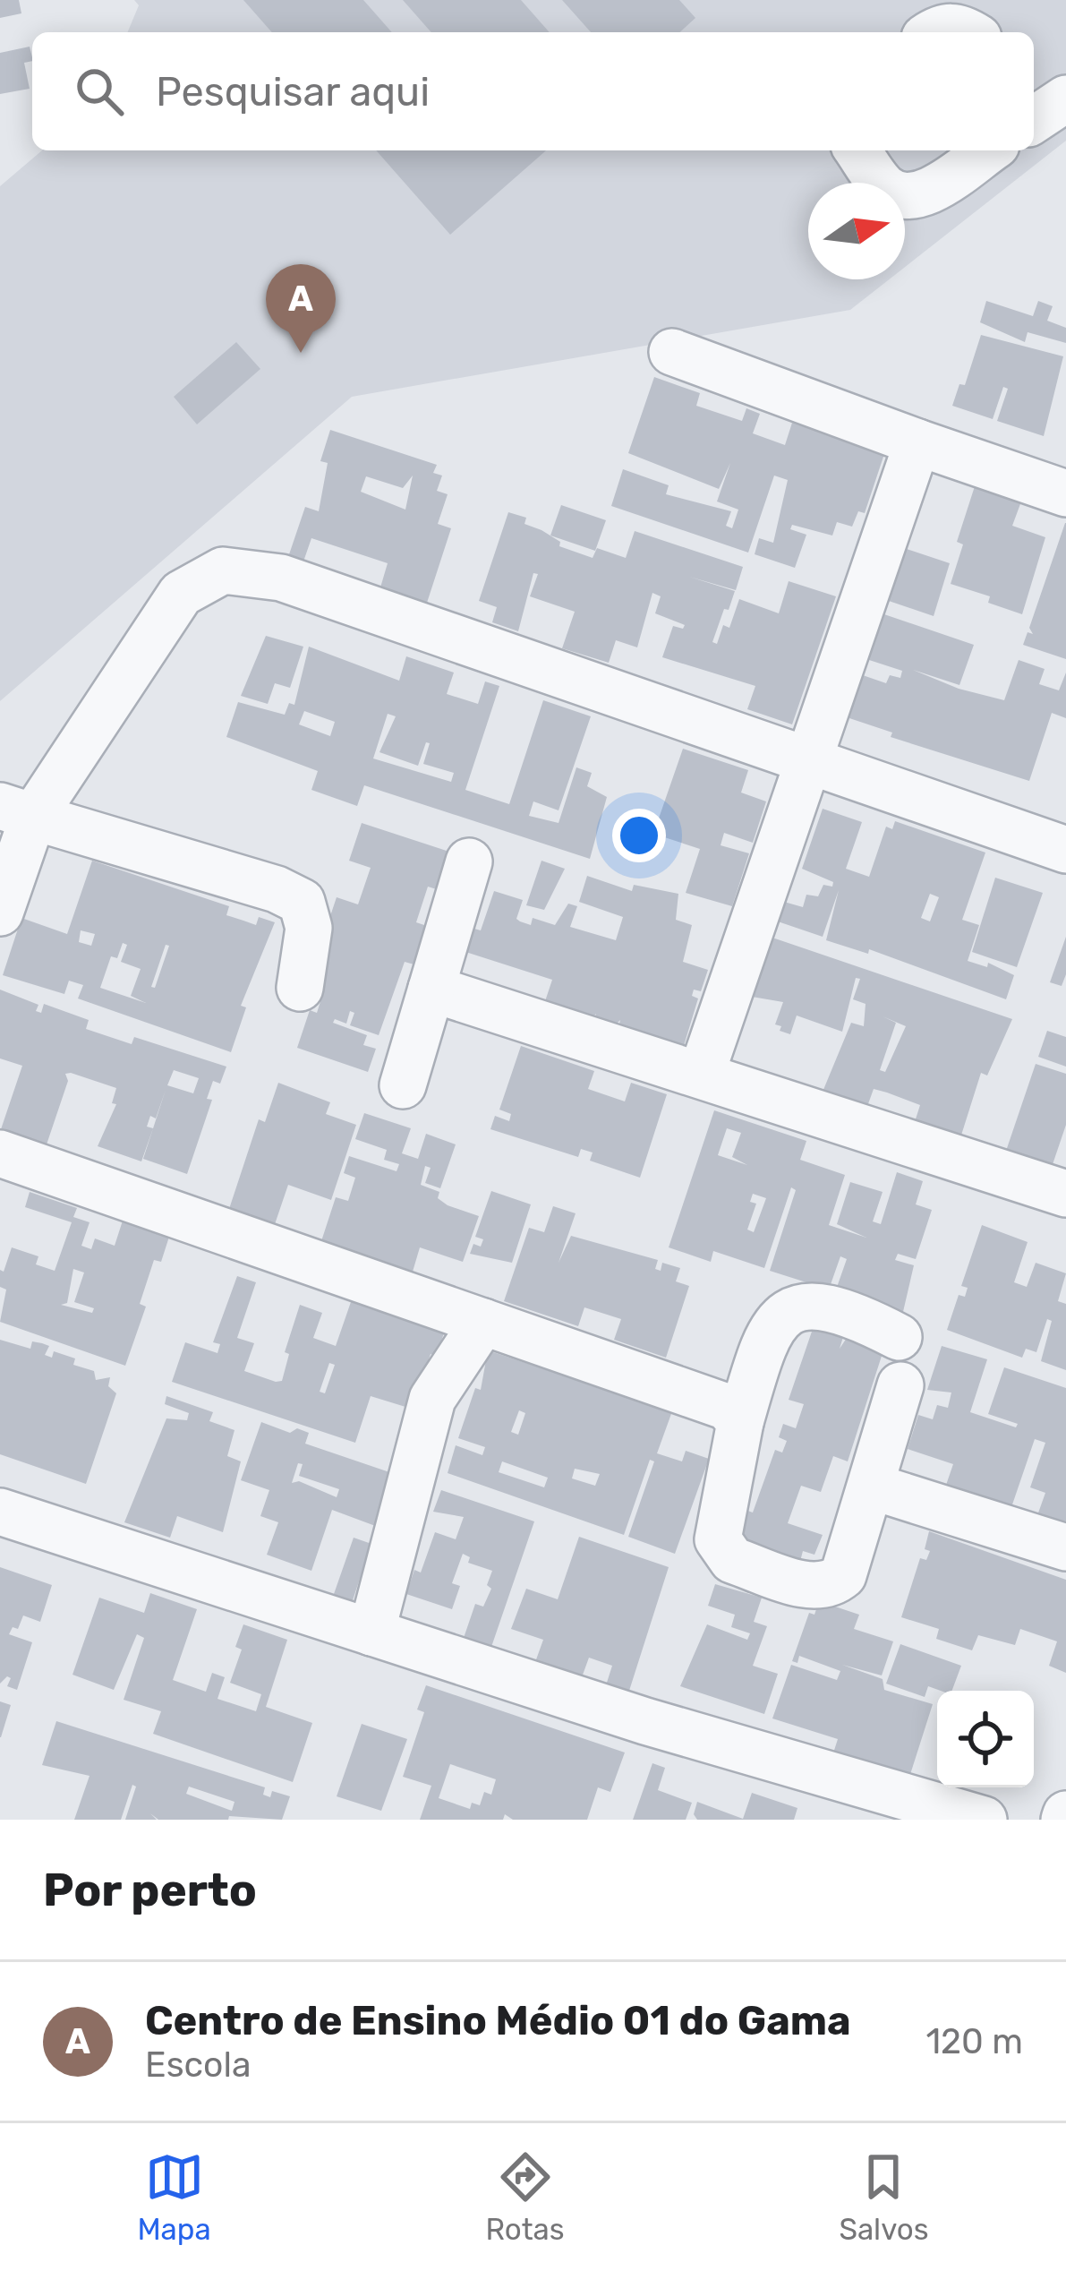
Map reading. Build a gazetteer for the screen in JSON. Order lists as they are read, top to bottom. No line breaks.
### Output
{"north":"right","page":{"search":"Pesquisar aqui","pins":"A","heading":"Por perto","list":[{"mark":"A","name":"Centro de Ensino Médio 01 do Gama","note":"Escola","value":"120 m"}],"nav":["Mapa","Rotas","Salvos"]}}
